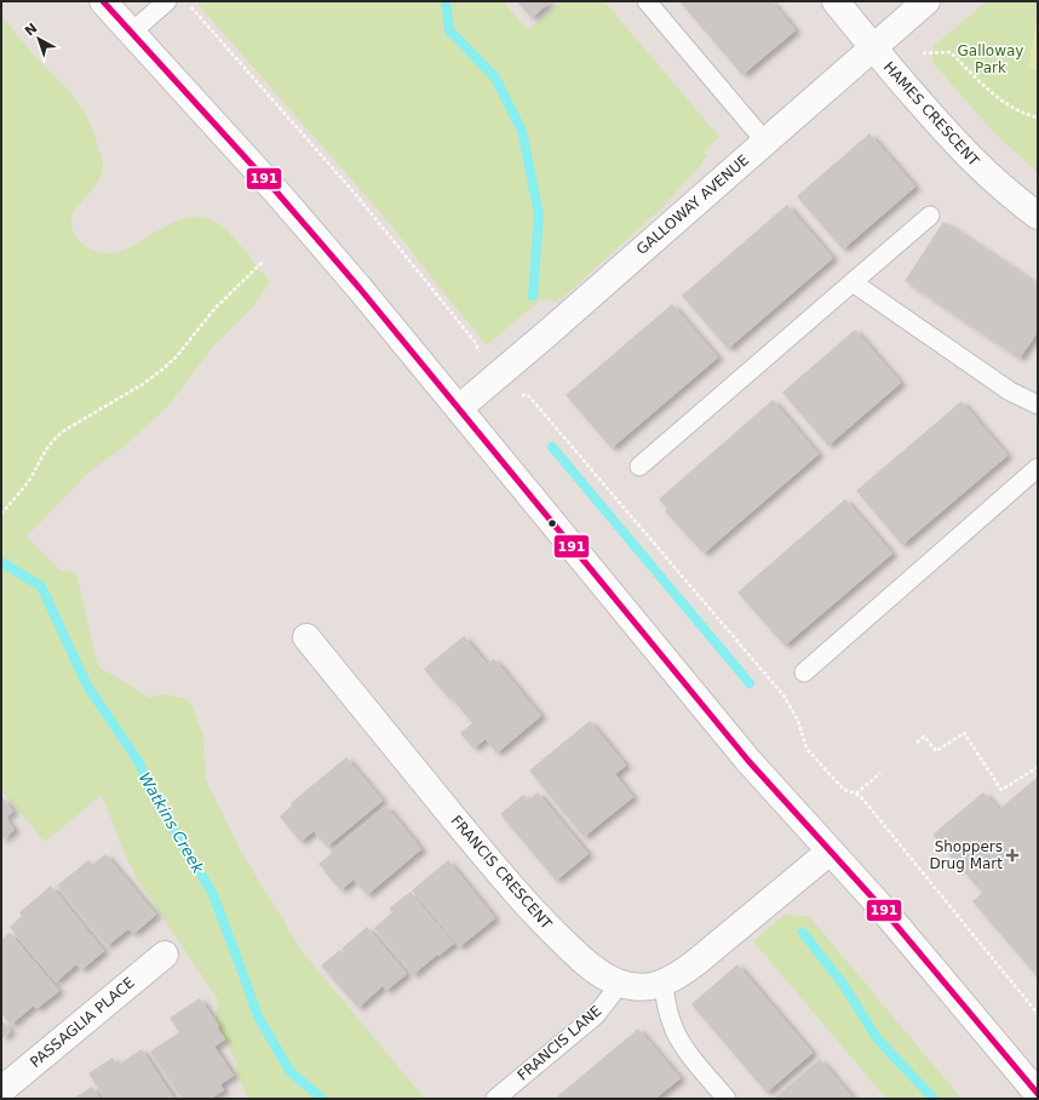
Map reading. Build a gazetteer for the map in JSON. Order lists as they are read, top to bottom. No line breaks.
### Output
{"streets":{"street":["HAMES CRESCENT","GALLOWAY AVENUE","FRANCIS CRESCENT","PASSAGLIA PLACE"],"lane":["FRANCIS LANE"]},"crossings":[["HAMES CRESCENT","GALLOWAY AVENUE"],["FRANCIS CRESCENT","FRANCIS LANE"]],"water":["Watkins Creek"],"parks":["Galloway Park"],"places":{"health":["Shoppers Drug Mart"]},"lines":["transit line 191"],"north":"top left"}
